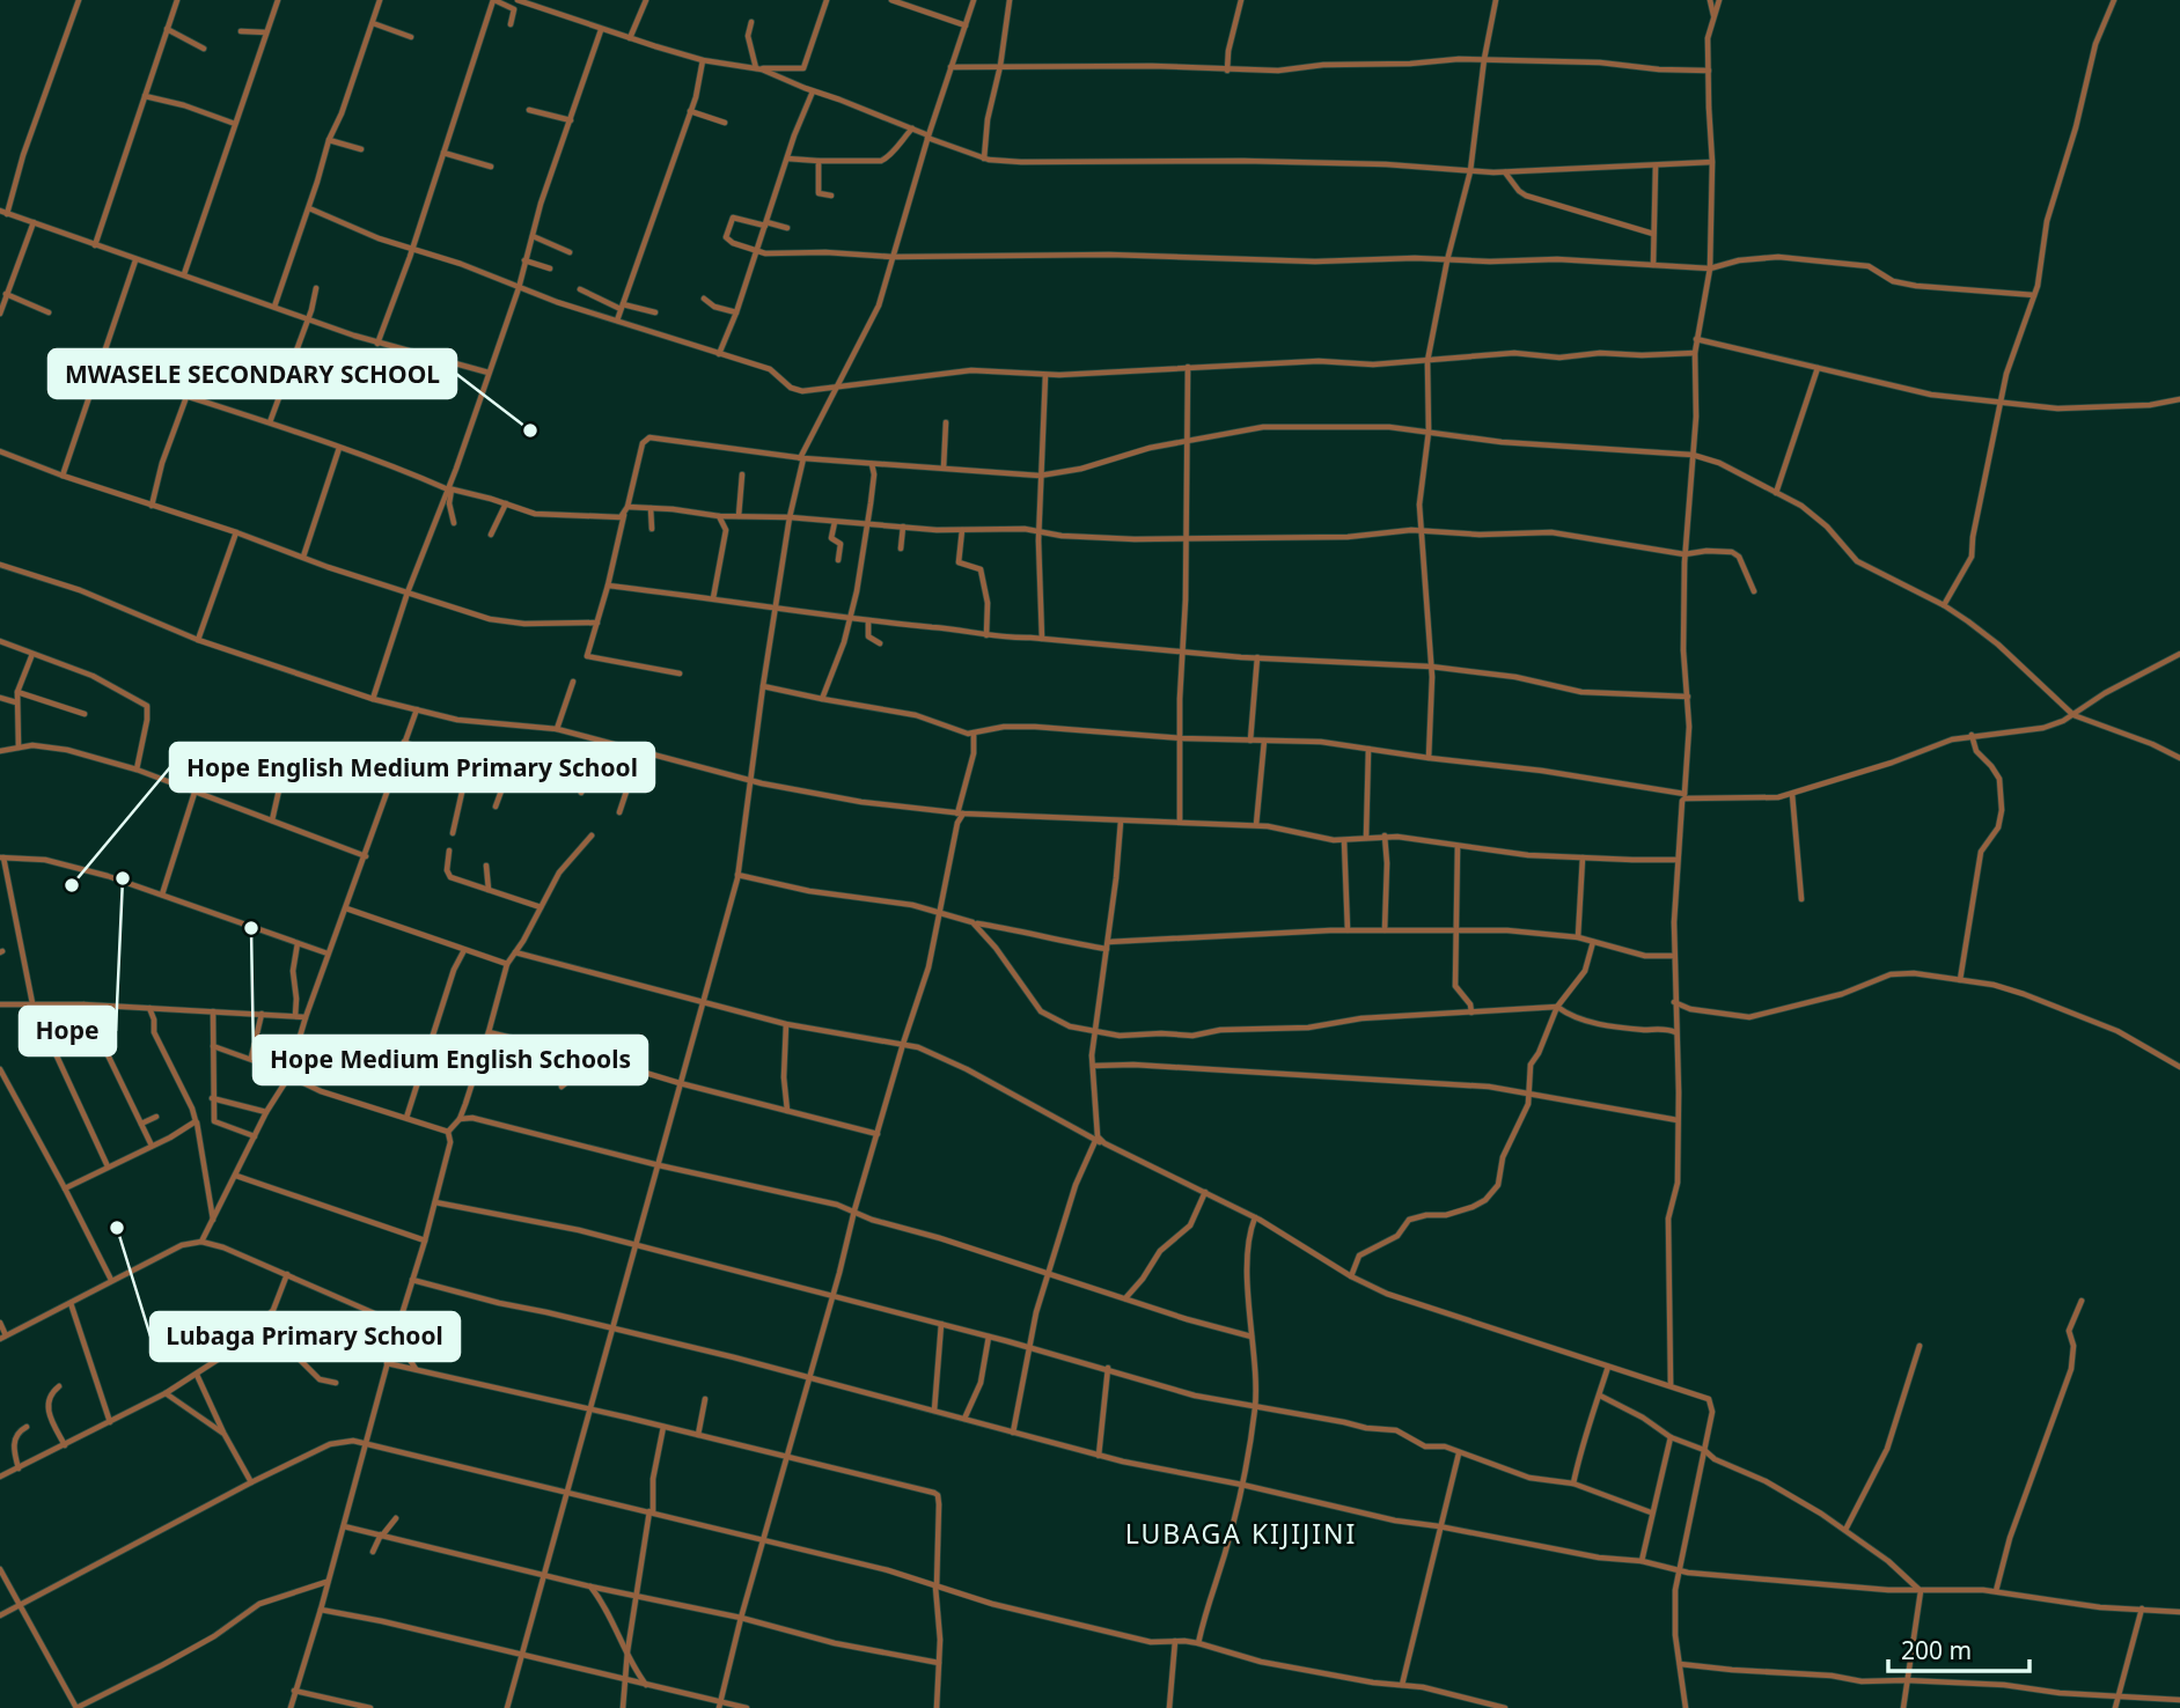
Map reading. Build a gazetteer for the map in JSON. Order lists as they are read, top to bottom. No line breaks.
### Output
{"districts":["LUBAGA KIJIJINI"],"places":["MWASELE SECONDARY SCHOOL","Hope","Hope English Medium Primary School","Hope Medium English Schools","Lubaga Primary School"],"scale_bar":"200 m"}
